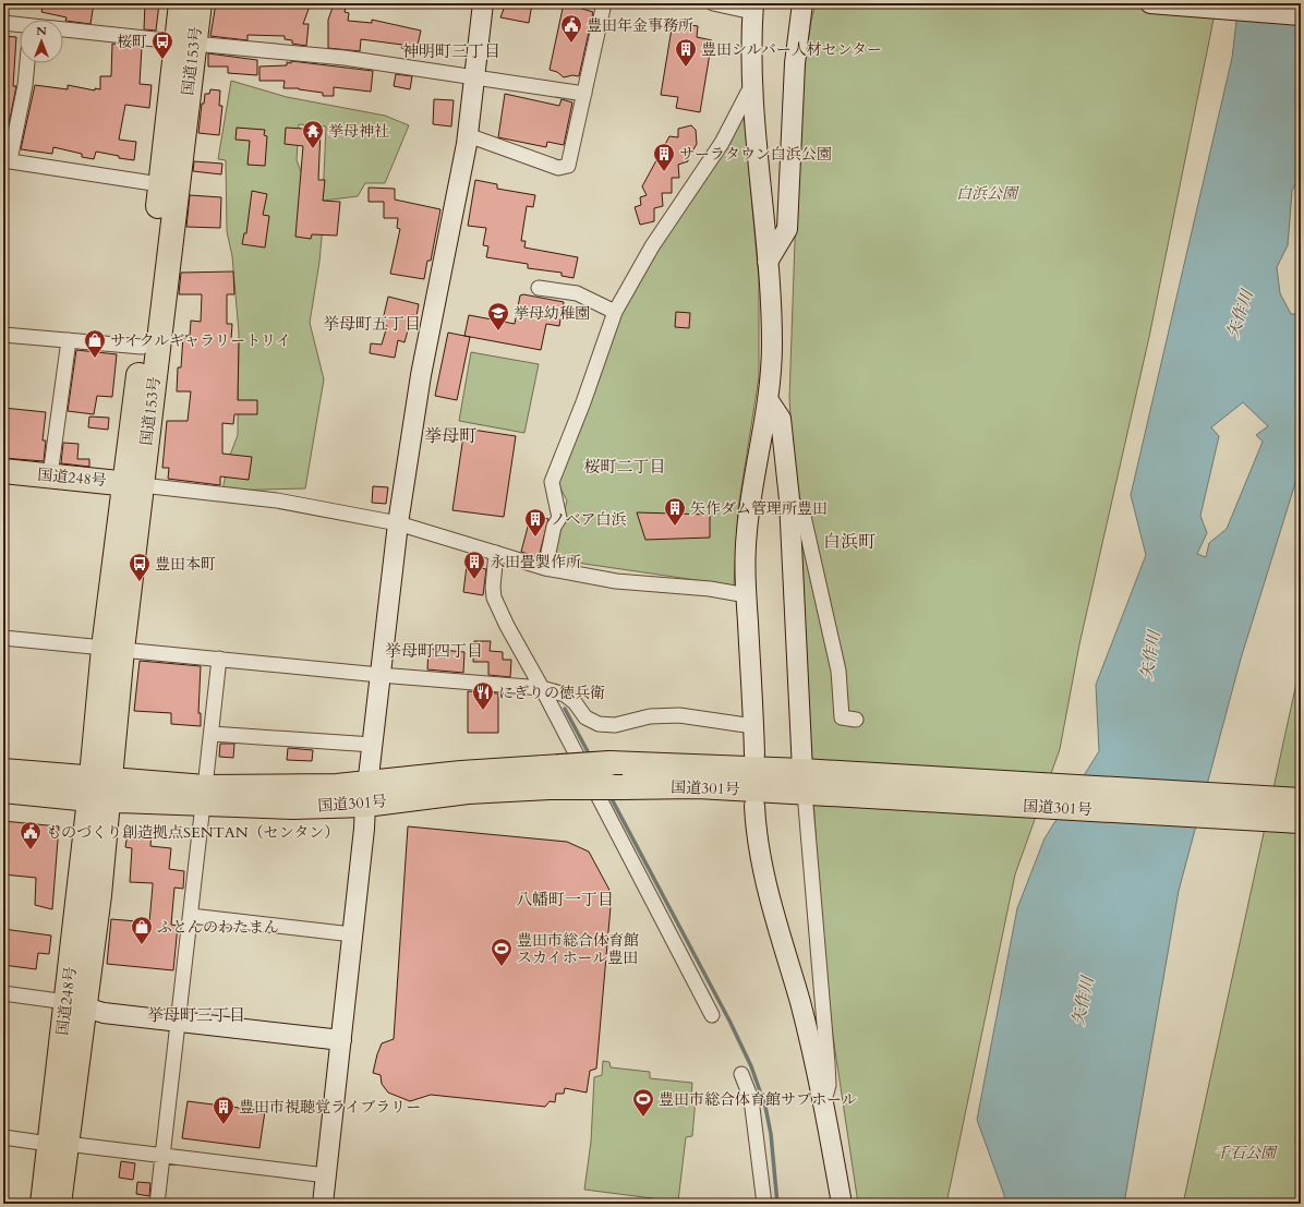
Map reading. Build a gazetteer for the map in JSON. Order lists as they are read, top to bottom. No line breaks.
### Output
{"streets":{"highway":["国道153号","国道248号","国道301号"]},"crossings":[["国道153号","国道248号"],["国道153号","国道301号"],["国道248号","国道301号"]],"districts":["神明町三丁目","挙母町五丁目","挙母町","桜町二丁目","白浜町","挙母町四丁目","八幡町一丁目","挙母町三丁目"],"water":["矢作川"],"parks":["白浜公園","千石公園"],"places":{"public building":["豊田年金事務所","ものづくり創造拠点SENTAN（センタン）"],"bus stop":["桜町","豊田本町"],"building":["豊田シルバー人材センター","サーラタウン白浜公園","矢作ダム管理所豊田","ノベア白浜","永田畳製作所","豊田市視聴覚ライブラリー"],"temple":["挙母神社"],"school or university":["挙母幼稚園"],"shop":["サイクルギャラリートリイ","ふとんのわたまん"],"restaurant":["にぎりの徳兵衛"],"sports":["豊田市総合体育館 スカイホール豊田","豊田市総合体育館サブホール"]},"north":"top"}
